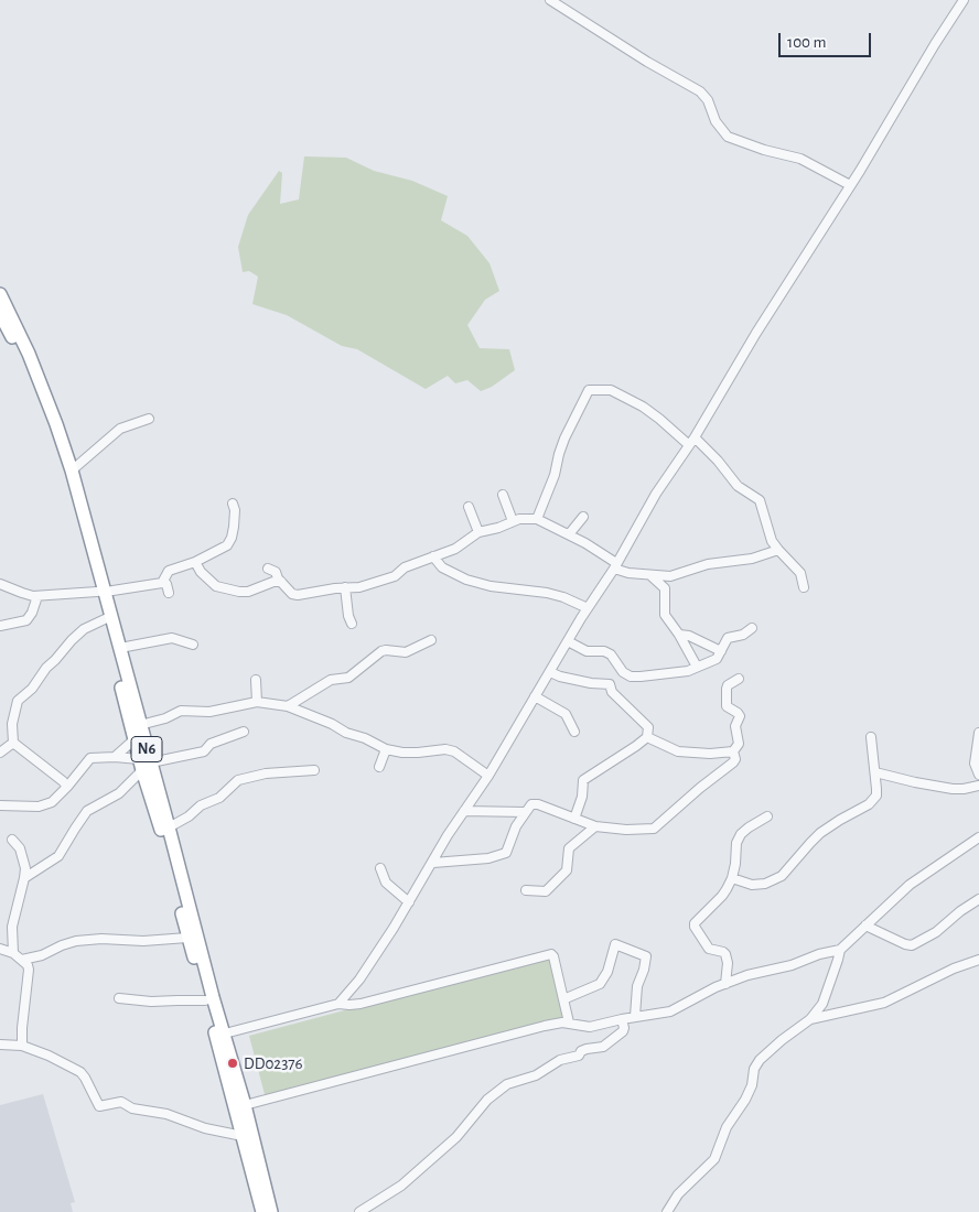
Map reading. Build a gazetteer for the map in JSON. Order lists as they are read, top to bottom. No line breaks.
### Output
{"streets":{"highway":["N6"]},"places":["DD02376"],"scale_bar":"100 m"}
